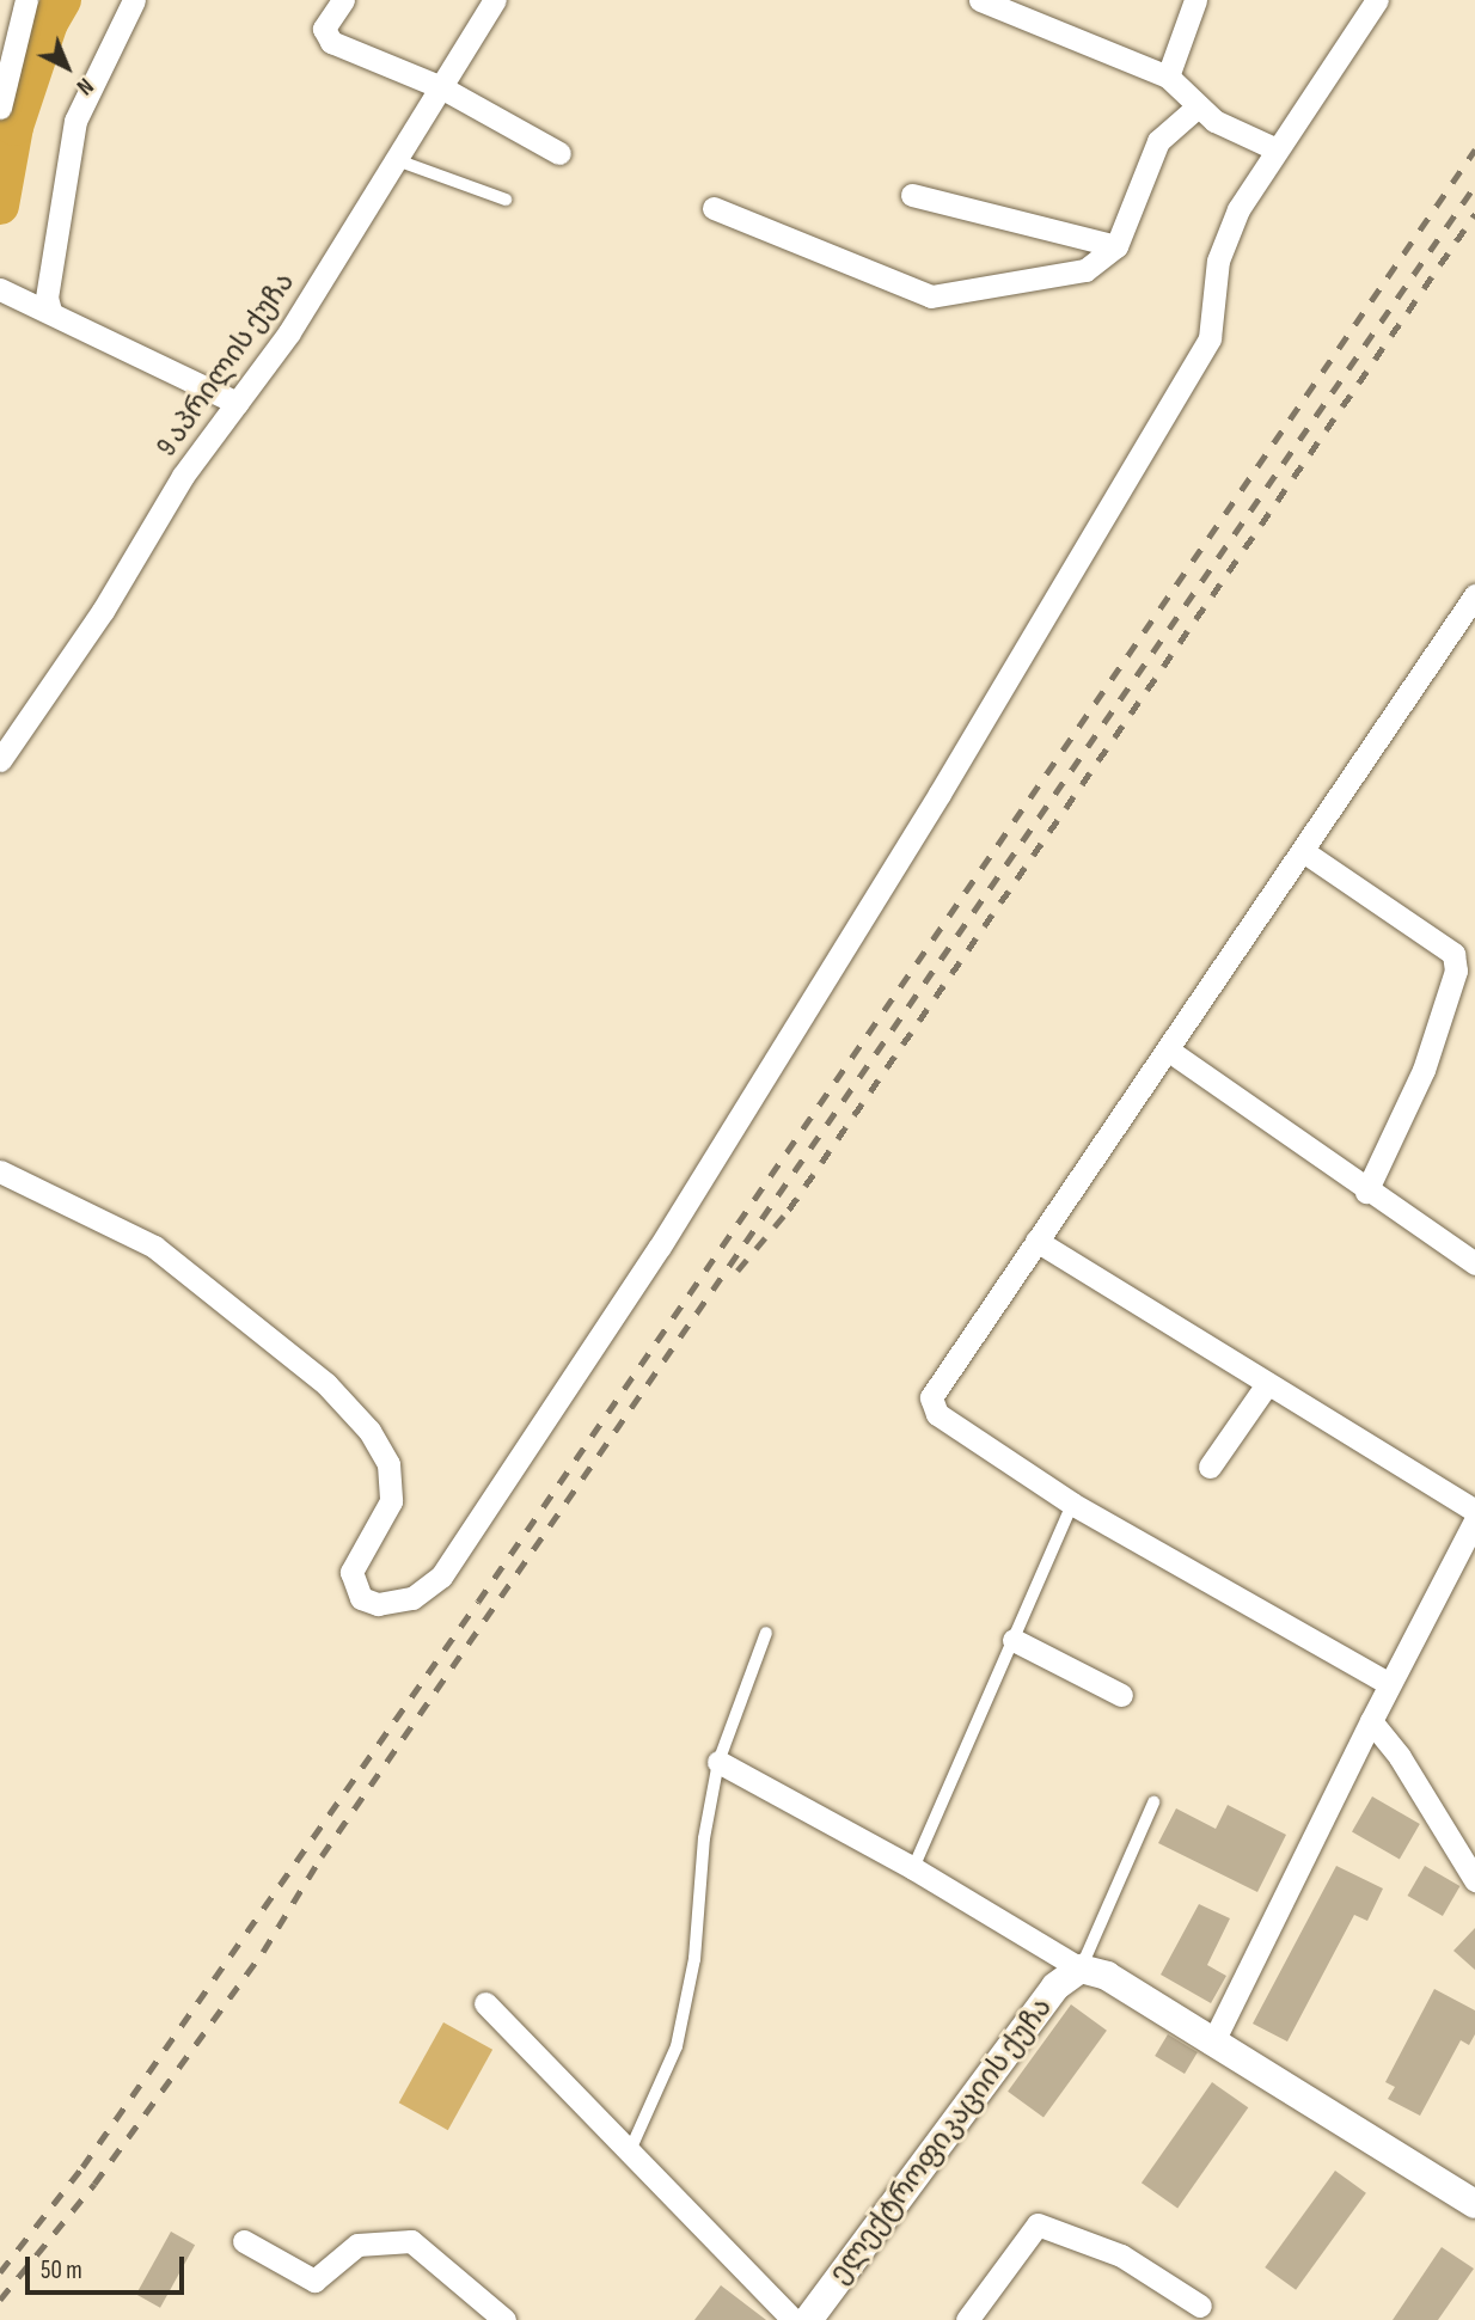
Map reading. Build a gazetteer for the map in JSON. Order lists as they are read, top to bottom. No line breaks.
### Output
{"streets":{"street":["9 აპრილის ქუჩა","ელექტროფიკაციის ქუჩა"]},"scale_bar":"50 m","north":"bottom right"}
